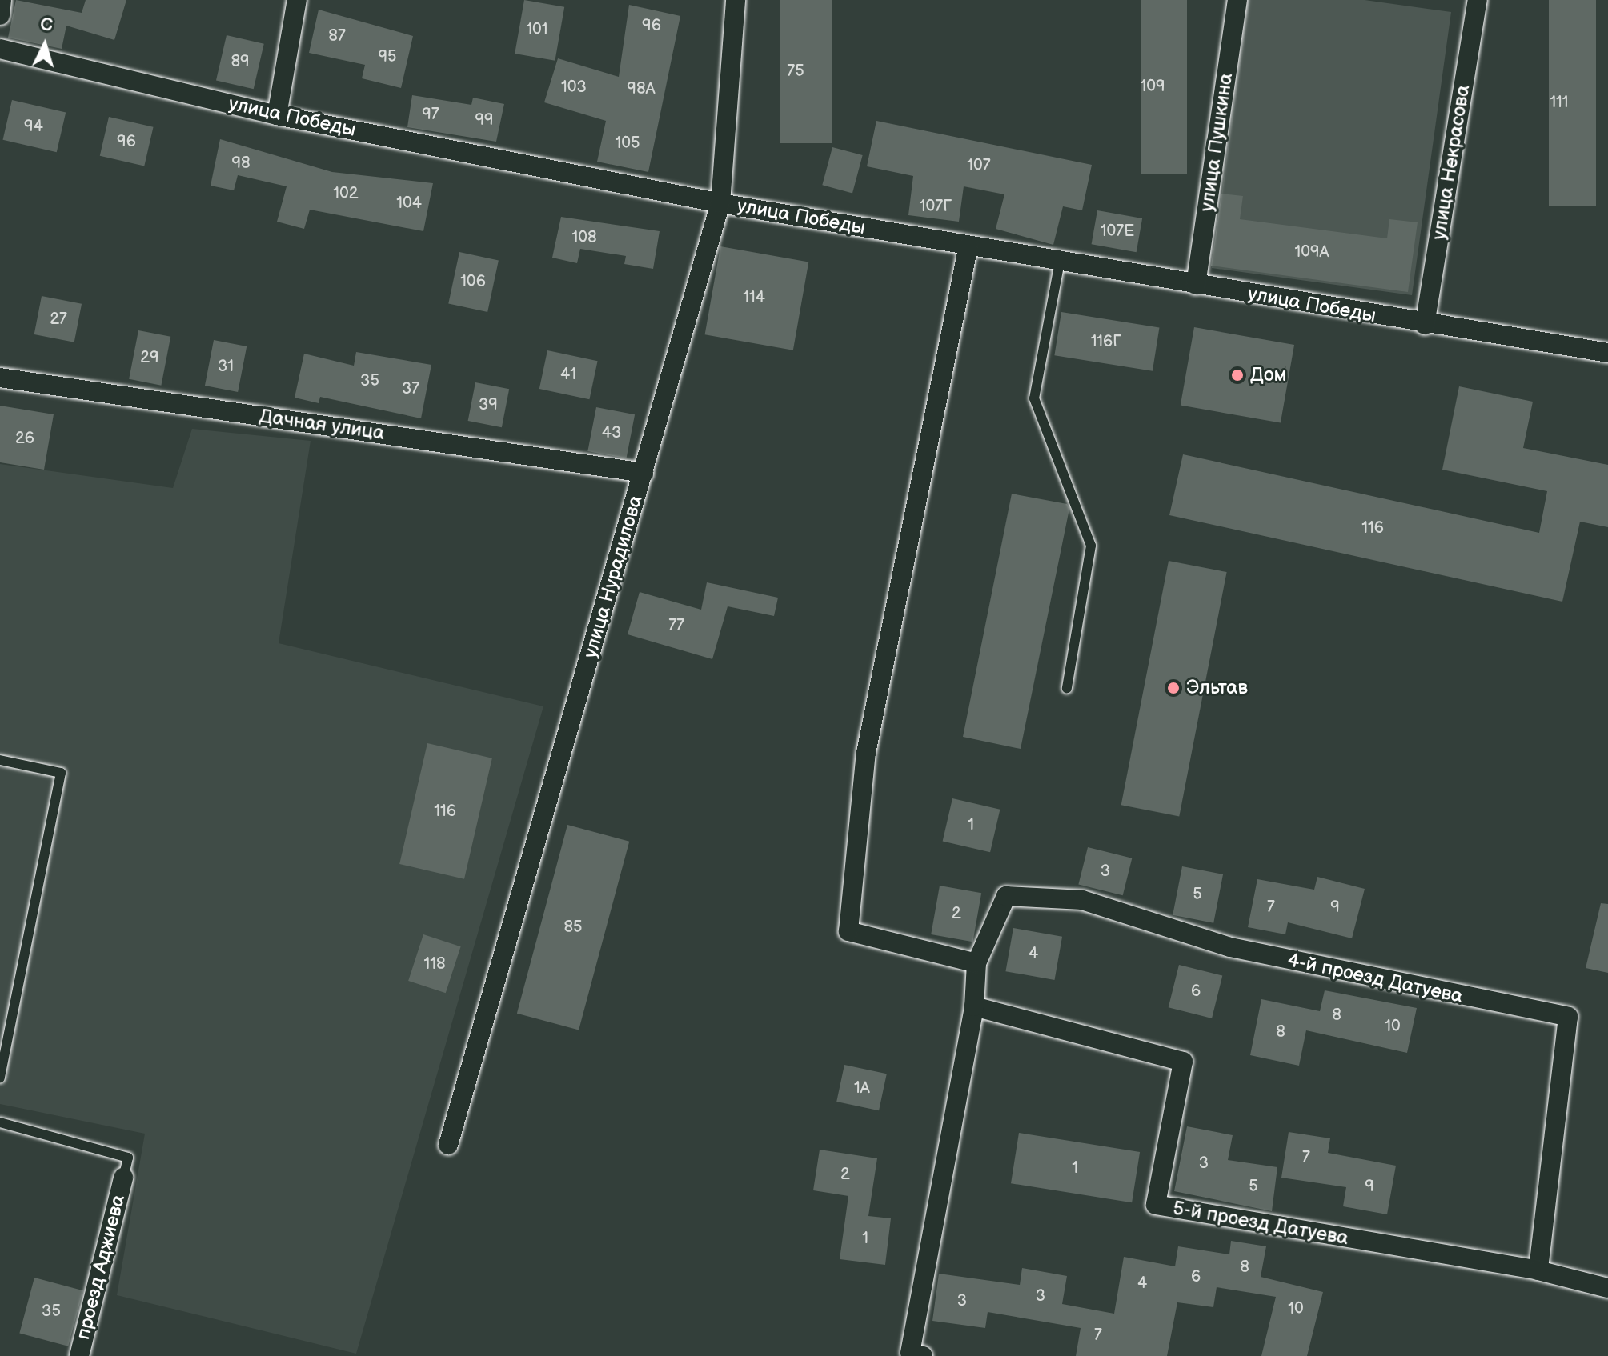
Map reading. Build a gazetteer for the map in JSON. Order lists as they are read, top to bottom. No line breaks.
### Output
{"streets":{"street":["улица Победы","улица Пушкина","улица Некрасова","Дачная улица","улица Нурадилова","4-й проезд Датуева","5-й проезд Датуева","проезд Аджиева"]},"crossings":[["улица Победы","улица Пушкина"],["улица Победы","улица Некрасова"],["улица Победы","улица Нурадилова"],["Дачная улица","улица Нурадилова"],["4-й проезд Датуева","5-й проезд Датуева"]],"places":["Дом","Эльтав"],"house_numbers":["96","101","87","95","89","75","109","103","98А","111","97","99","94","96","105","98","107","102","104","107Г","107Е","108","109А","106","114","27","116Г","29","31","41","35","37","39","43","26","116","77","116","1","3","5","7","9","2","85","4","118","6","8","10","8","1А","7","3","1","2","5","9","1","8","6","4","3","3","10","35","7"],"north":"top"}
